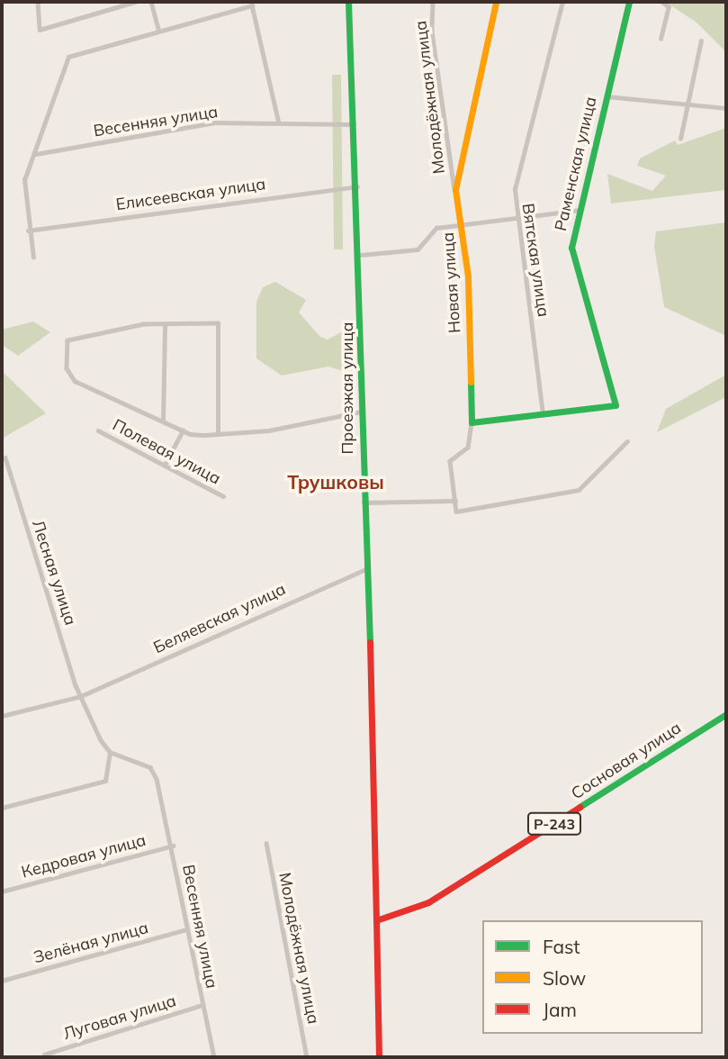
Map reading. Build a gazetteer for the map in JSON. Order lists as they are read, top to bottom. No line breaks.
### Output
{"streets":{"main road":["Раменская улица","Новая улица","Проезжая улица","Сосновая улица","Р-243"],"street":["Молодёжная улица","Весенняя улица","Елисеевская улица","Вятская улица","Полевая улица","Лесная улица","Беляевская улица","Кедровая улица","Зелёная улица","Луговая улица"]},"crossings":[["Молодёжная улица","Новая улица"],["Весенняя улица","Проезжая улица"],["Весенняя улица","Лесная улица"],["Весенняя улица","Кедровая улица"],["Весенняя улица","Зелёная улица"],["Весенняя улица","Луговая улица"],["Раменская улица","Вятская улица"],["Елисеевская улица","Проезжая улица"],["Проезжая улица","Беляевская улица"],["Проезжая улица","Сосновая улица"],["Лесная улица","Беляевская улица"]],"districts":["Трушковы"],"legend":["Fast","Slow","Jam"]}
